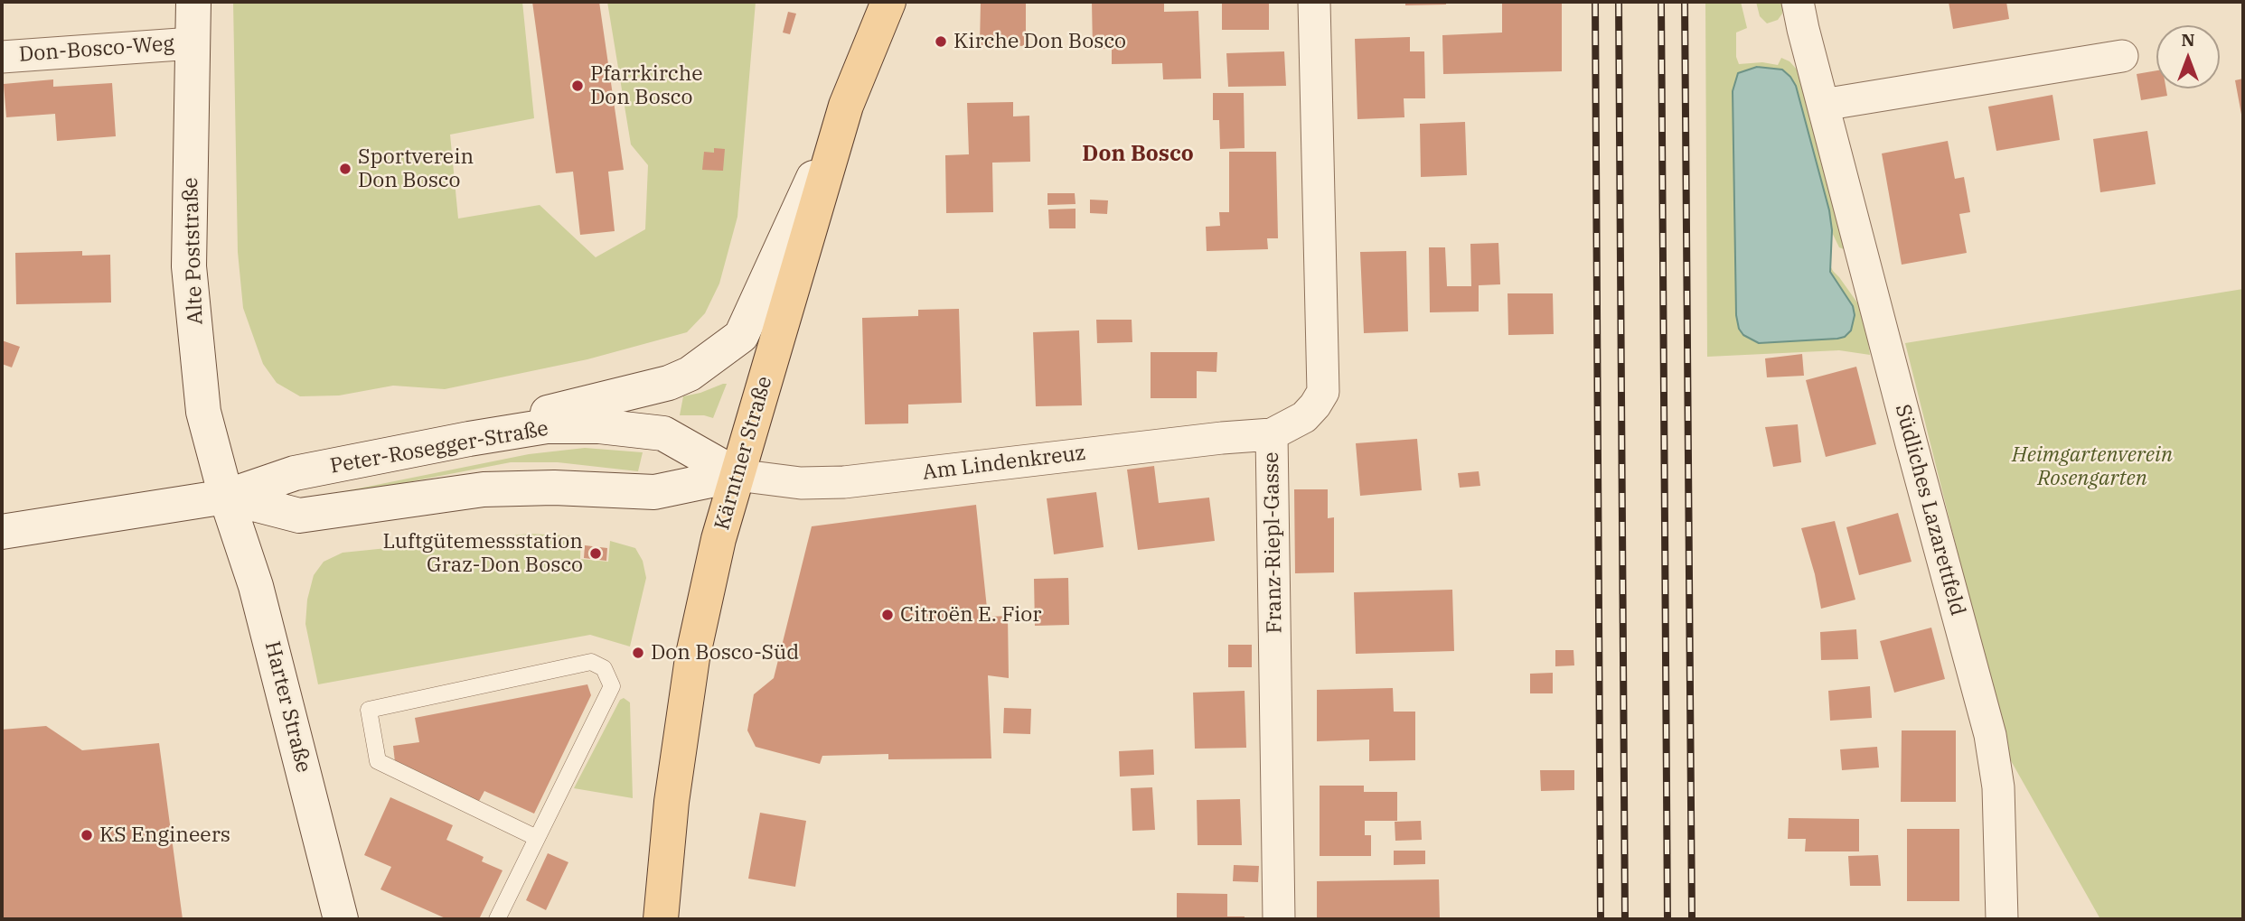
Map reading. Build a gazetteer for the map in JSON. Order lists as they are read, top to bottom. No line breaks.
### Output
{"streets":{"main road":["Alte Poststraße","Peter-Rosegger-Straße","Kärntner Straße","Harter Straße"],"street":["Don-Bosco-Weg","Am Lindenkreuz","Südliches Lazarettfeld","Franz-Riepl-Gasse"]},"crossings":[["Don-Bosco-Weg","Alte Poststraße"],["Alte Poststraße","Peter-Rosegger-Straße"],["Alte Poststraße","Harter Straße"],["Peter-Rosegger-Straße","Kärntner Straße"],["Peter-Rosegger-Straße","Am Lindenkreuz"],["Peter-Rosegger-Straße","Harter Straße"],["Kärntner Straße","Am Lindenkreuz"],["Am Lindenkreuz","Franz-Riepl-Gasse"]],"districts":["Don Bosco"],"parks":["Heimgartenverein Rosengarten"],"places":["Kirche Don Bosco","Pfarrkirche Don Bosco","Sportverein Don Bosco","Luftgütemessstation Graz-Don Bosco","Citroën E. Fior","Don Bosco-Süd","KS Engineers"],"north":"top"}
